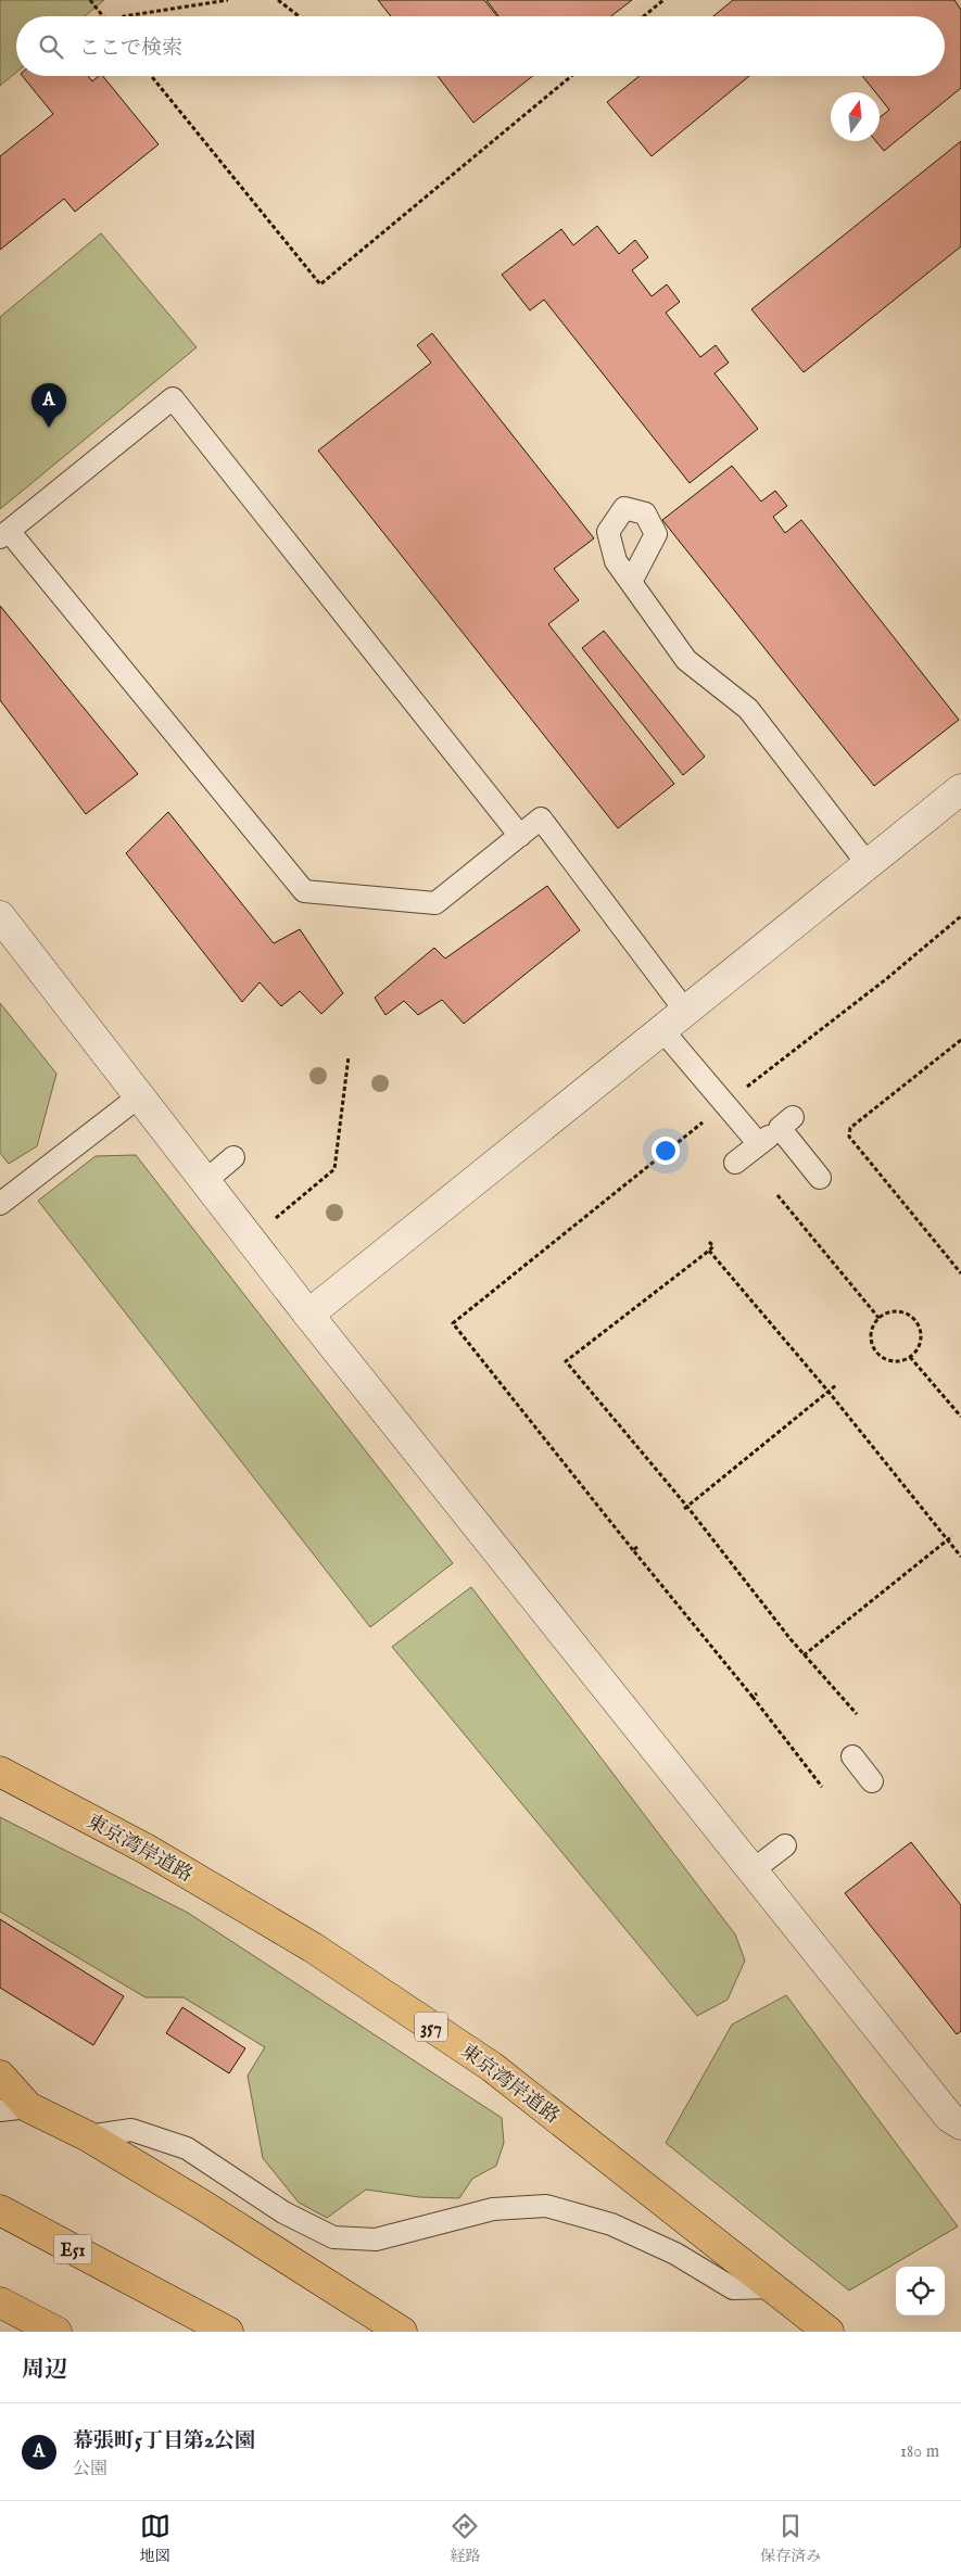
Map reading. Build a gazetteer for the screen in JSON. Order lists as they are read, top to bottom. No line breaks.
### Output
{"streets":{"highway":["東京湾岸道路","357","E51"]},"north":"top","page":{"search":"ここで検索","pins":"A","heading":"周辺","list":[{"mark":"A","name":"幕張町5丁目第2公園","note":"公園","value":"180 m"}],"nav":["地図","経路","保存済み"]}}
